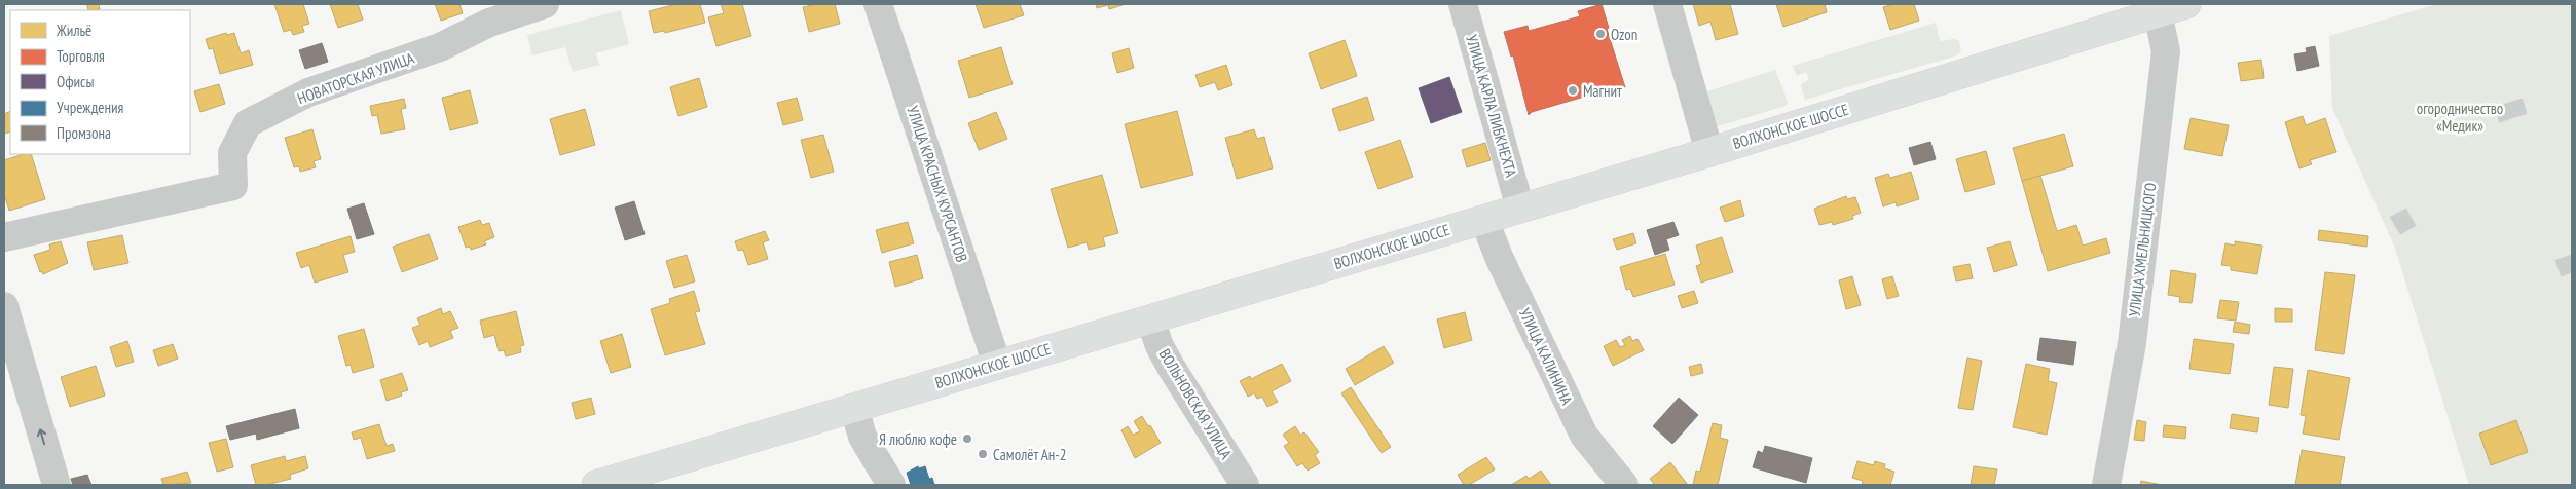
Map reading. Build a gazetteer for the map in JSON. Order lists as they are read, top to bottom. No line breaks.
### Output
{"streets":{"main road":["ВОЛХОНСКОЕ ШОССЕ"],"street":["НОВАТОРСКАЯ УЛИЦА","УЛИЦА КАРЛА ЛИБКНЕХТА","УЛИЦА КРАСНЫХ КУРСАНТОВ","УЛИЦА ХМЕЛЬНИЦКОГО","УЛИЦА КАЛИНИНА","ВОЛЬНОВСКАЯ УЛИЦА"]},"crossings":[["УЛИЦА КАРЛА ЛИБКНЕХТА","ВОЛХОНСКОЕ ШОССЕ"],["ВОЛХОНСКОЕ ШОССЕ","УЛИЦА КРАСНЫХ КУРСАНТОВ"],["ВОЛХОНСКОЕ ШОССЕ","УЛИЦА ХМЕЛЬНИЦКОГО"],["ВОЛХОНСКОЕ ШОССЕ","УЛИЦА КАЛИНИНА"],["ВОЛХОНСКОЕ ШОССЕ","ВОЛЬНОВСКАЯ УЛИЦА"]],"parks":["огородничество «Медик»"],"places":["Ozon","Магнит","Я люблю кофе","Самолёт Ан-2"],"legend":["Жильё","Торговля","Офисы","Учреждения","Промзона"]}
